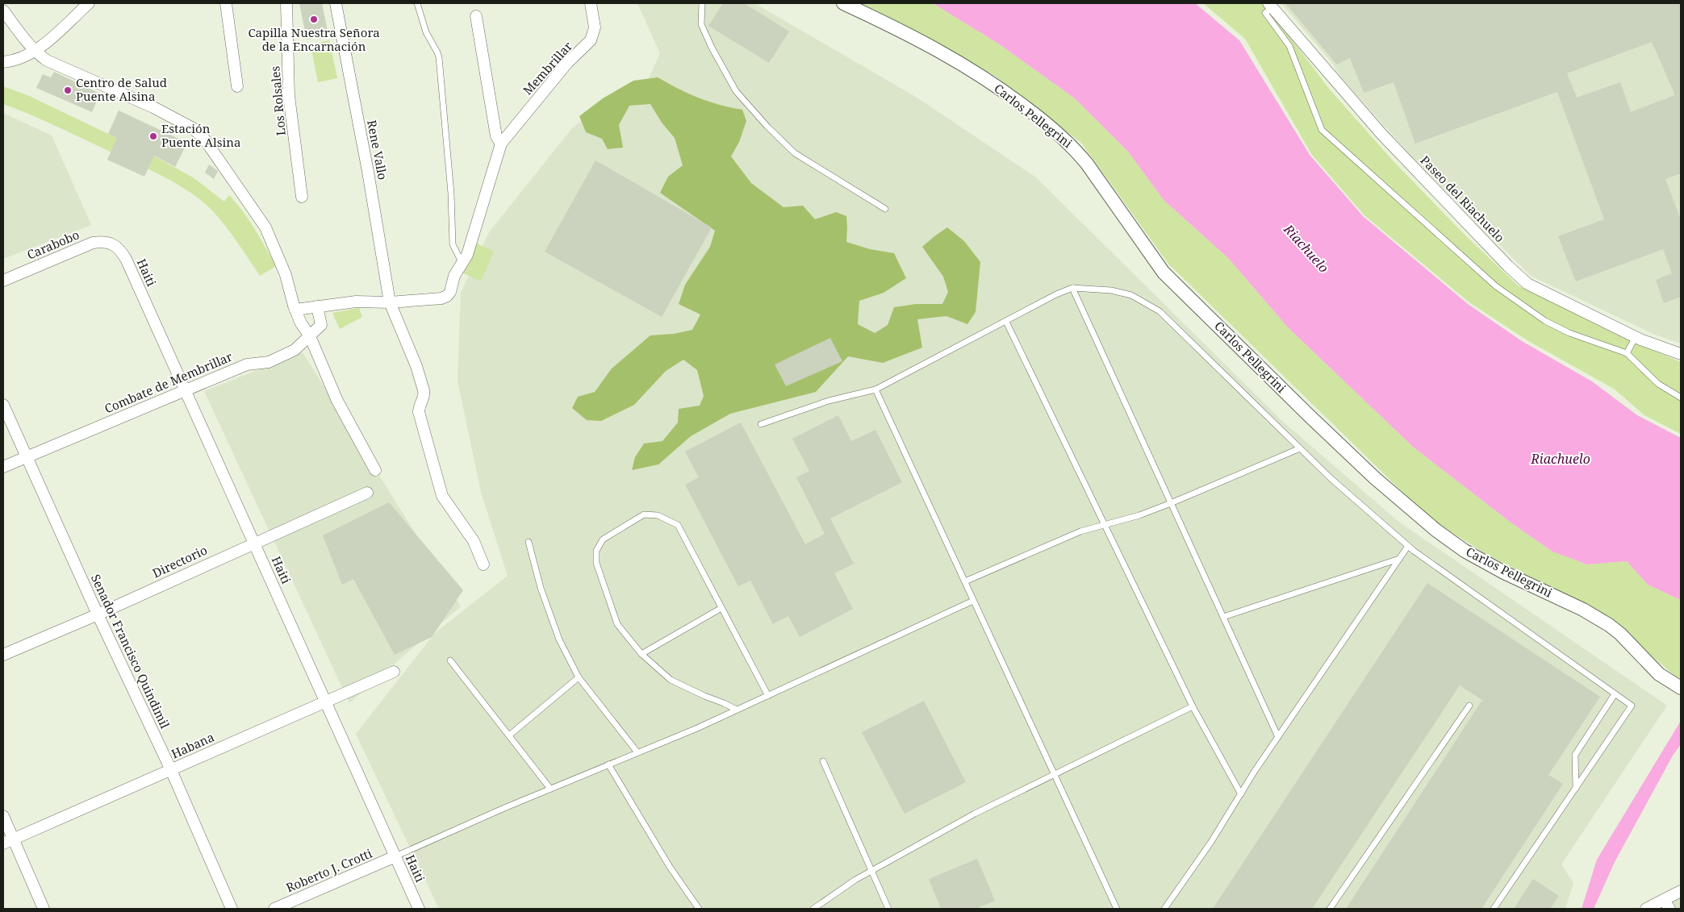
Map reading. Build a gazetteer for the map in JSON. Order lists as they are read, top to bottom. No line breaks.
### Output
{"streets":{"street":["Membrillar","Los Rolsales","Carlos Pellegrini","Rene Vallo","Paseo del Riachuelo","Carabobo","Haiti","Combate de Membrillar","Directorio","Senador Francisco Quindimil","Habana","Roberto J. Crotti"]},"crossings":[["Carabobo","Haiti"],["Haiti","Combate de Membrillar"],["Haiti","Directorio"],["Haiti","Habana"],["Haiti","Roberto J. Crotti"],["Combate de Membrillar","Senador Francisco Quindimil"],["Directorio","Senador Francisco Quindimil"],["Senador Francisco Quindimil","Habana"]],"water":["Riachuelo"],"places":["Capilla Nuestra Señora de la Encarnación","Centro de Salud Puente Alsina","Estación Puente Alsina"]}
